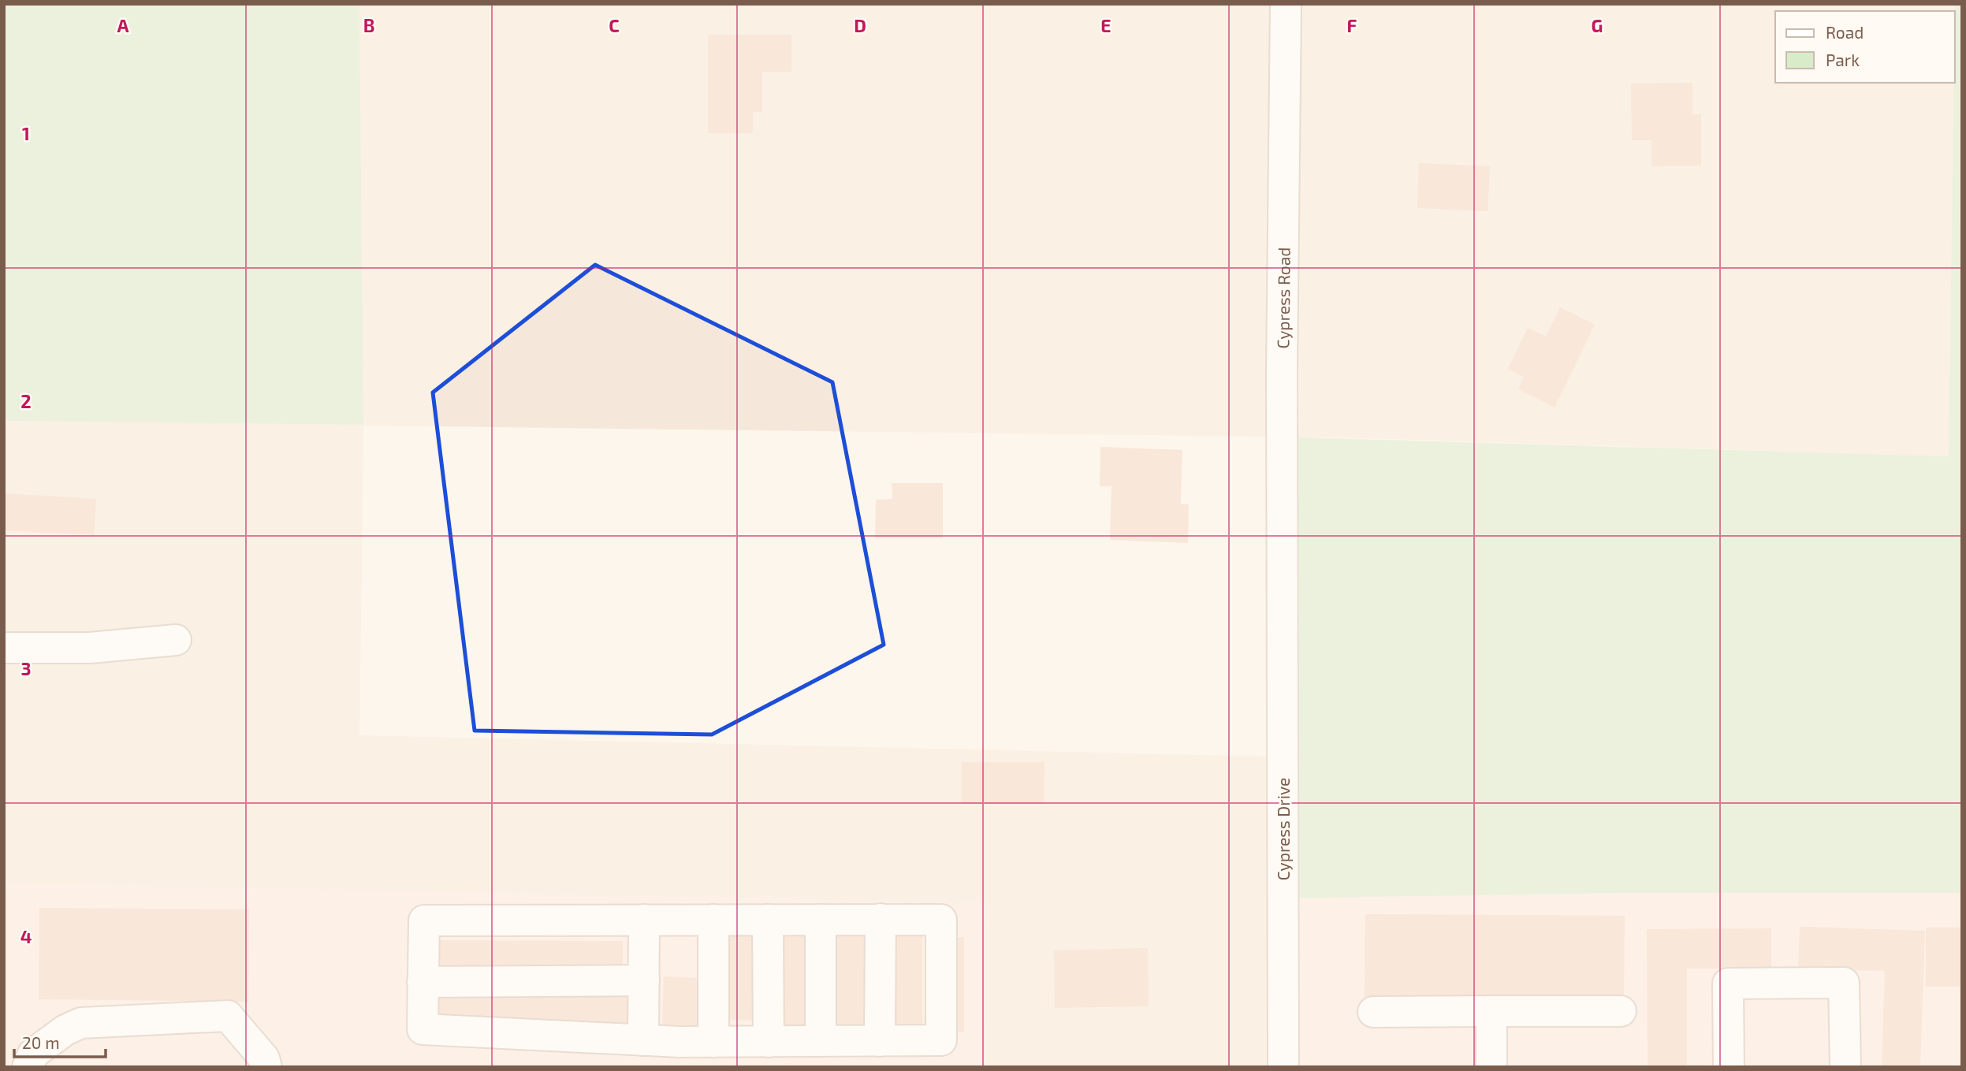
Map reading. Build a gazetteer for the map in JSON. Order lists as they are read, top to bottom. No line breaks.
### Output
{"streets":{"street":["Cypress Road","Cypress Drive"]},"crossings":[["Cypress Road","Cypress Drive"]],"legend":["Road","Park"],"scale_bar":"20 m","grid":{"columns":["A","B","C","D","E","F","G"],"rows":["1","2","3","4"]}}
